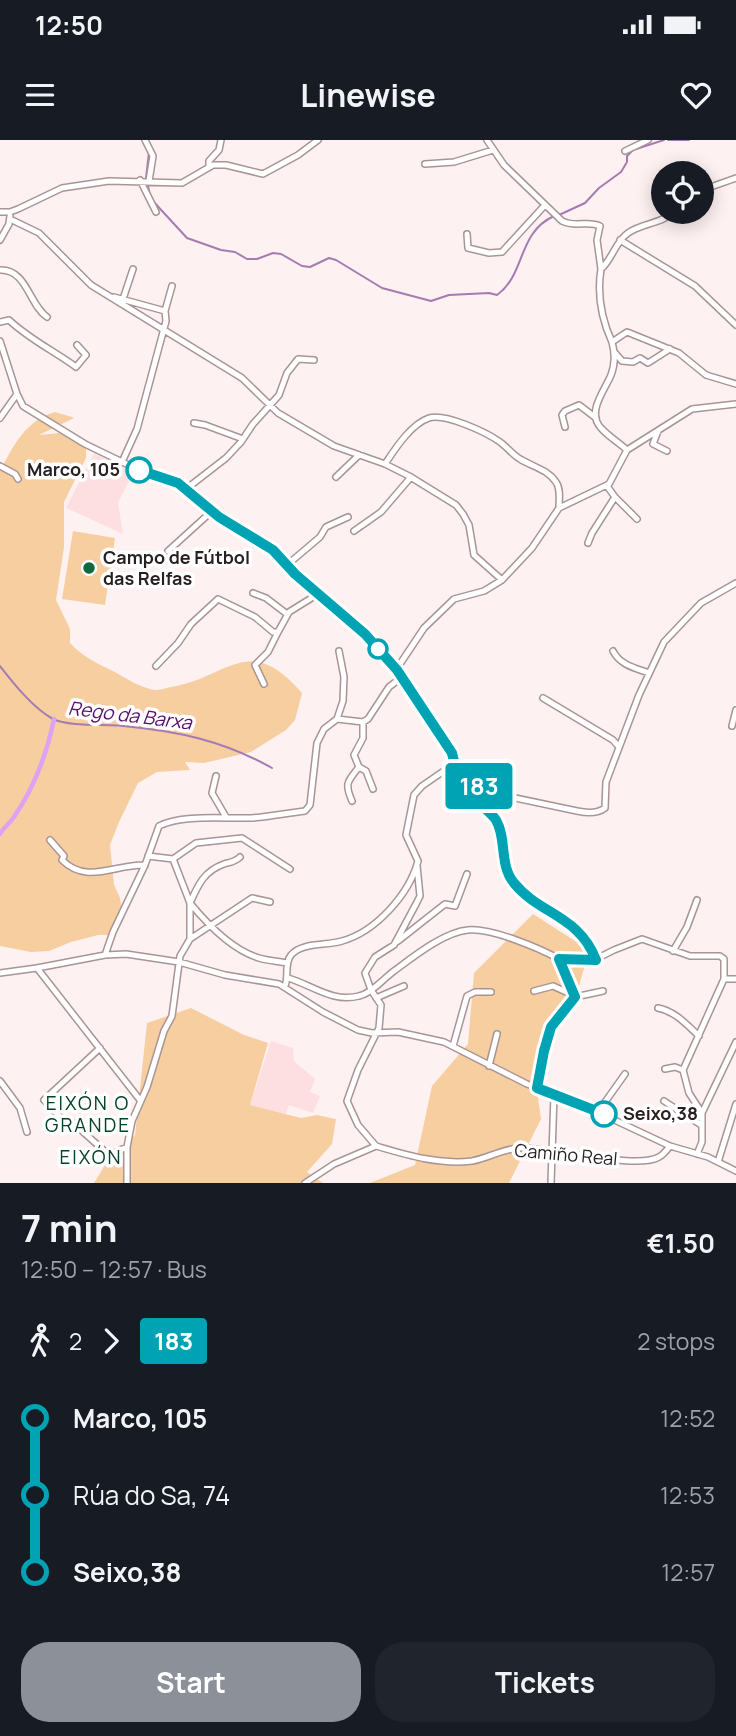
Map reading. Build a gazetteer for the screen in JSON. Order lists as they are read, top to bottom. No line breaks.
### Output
{"streets":{"street":["Camiño Real"]},"districts":["EIXÓN O GRANDE","EIXÓN"],"water":["Rego da Barxa"],"places":["Marco, 105","Campo de Fútbol das Relfas","Seixo,38"],"lines":["bus line 183"],"page":{"status":"12:50","header":"Linewise","on_map":"183","heading":["7 min","12:50 – 12:57 · Bus","€1.50"],"legs":["2","183","2 stops"],"list":[{"name":"Marco, 105","value":"12:52"},{"name":"Rúa do Sa, 74","value":"12:53"},{"name":"Seixo,38","value":"12:57"}],"buttons":["Start","Tickets"]}}
